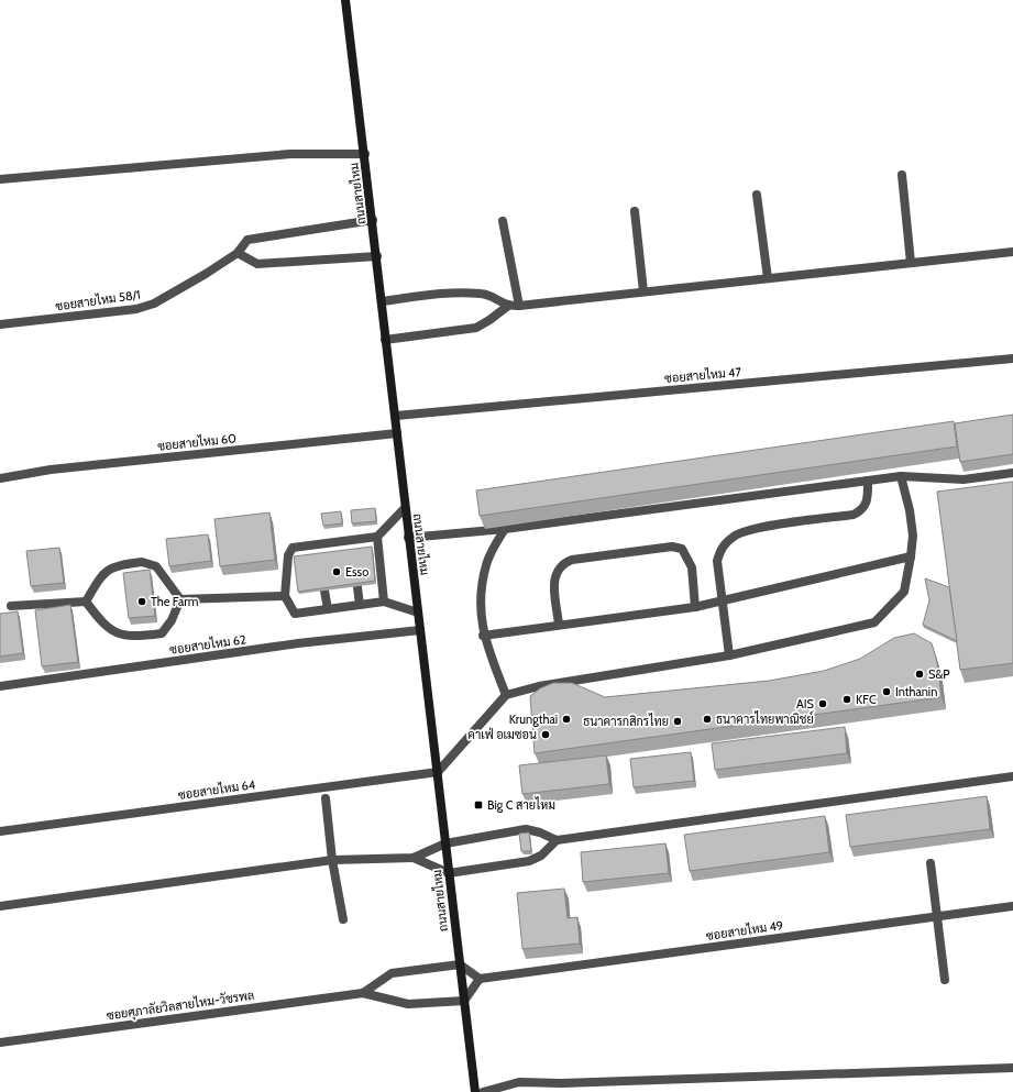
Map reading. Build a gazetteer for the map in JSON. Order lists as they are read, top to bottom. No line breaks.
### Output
{"streets":{"main road":["ถนนสายไหม"],"street":["ซอยสายไหม 58/1","ซอยสายไหม 47","ซอยสายไหม 60","ซอยสายไหม 62","ซอยสายไหม 64","ซอยสายไหม 49","ซอยศุภาลัยวิลสายไหม-วัชรพล"]},"crossings":[["ถนนสายไหม","ซอยสายไหม 58/1"],["ถนนสายไหม","ซอยสายไหม 47"],["ถนนสายไหม","ซอยสายไหม 60"],["ถนนสายไหม","ซอยสายไหม 62"],["ถนนสายไหม","ซอยสายไหม 64"]],"places":{"other":["Esso","The Farm","S&P","Inthanin","KFC","AIS","Krungthai","ธนาคารไทยพาณิชย์","ธนาคารกสิกรไทย","คาเฟ่ อเมซอน"],"transit":["Big C สายไหม"]}}
